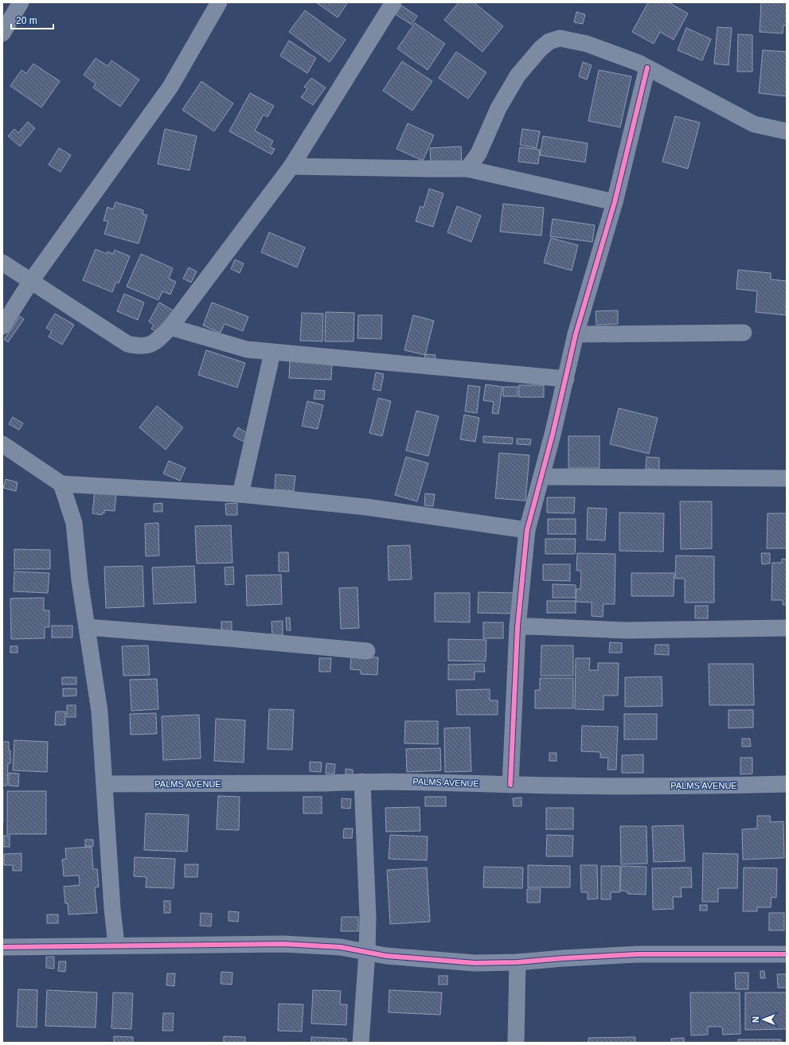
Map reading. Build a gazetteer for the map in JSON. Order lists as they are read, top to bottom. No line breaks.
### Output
{"streets":{"street":["PALMS AVENUE"]},"scale_bar":"20 m","north":"left"}
